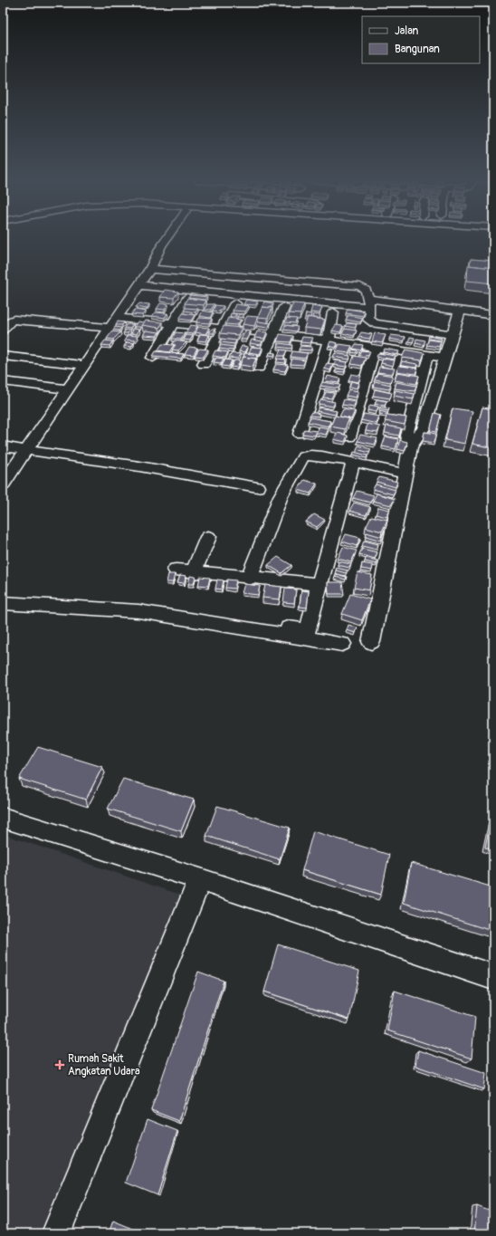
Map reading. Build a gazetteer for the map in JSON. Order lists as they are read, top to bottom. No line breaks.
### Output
{"places":{"health":["Rumah Sakit Angkatan Udara"]},"legend":["Jalan","Bangunan"]}
